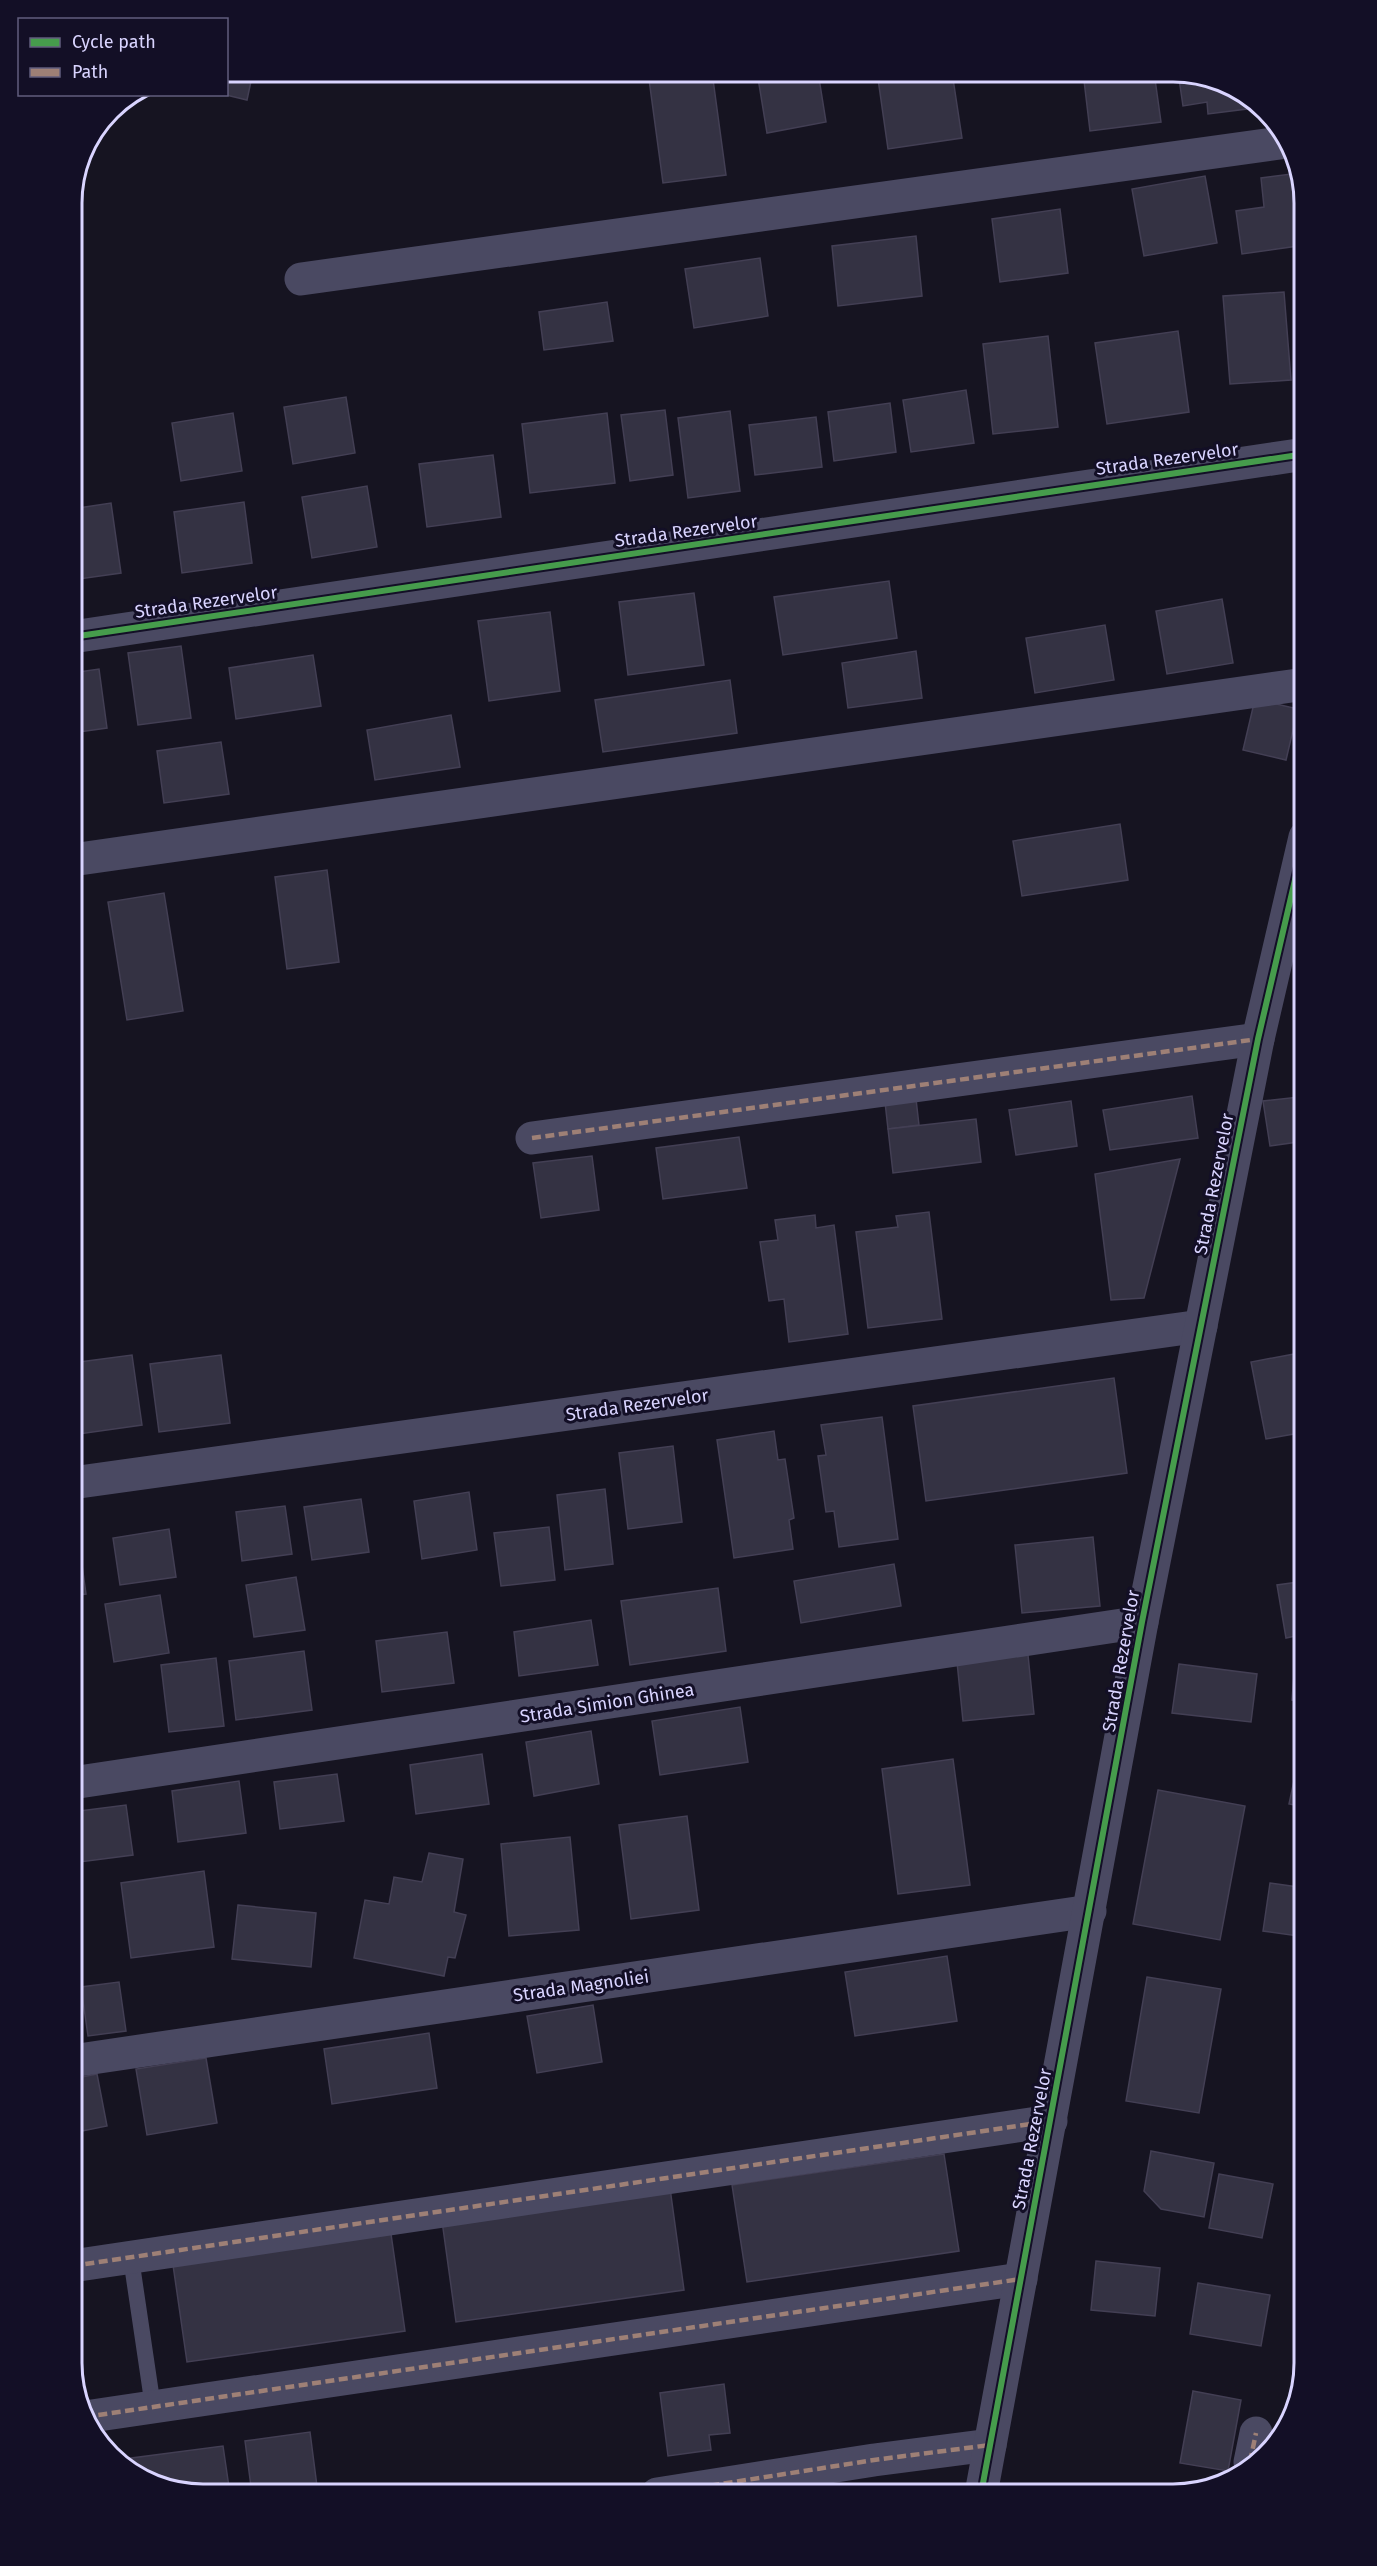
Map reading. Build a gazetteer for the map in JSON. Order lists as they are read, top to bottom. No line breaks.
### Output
{"streets":{"street":["Strada Rezervelor","Strada Simion Ghinea","Strada Magnoliei"]},"crossings":[["Strada Rezervelor","Strada Simion Ghinea"],["Strada Rezervelor","Strada Magnoliei"]],"legend":["Cycle path","Path"]}
